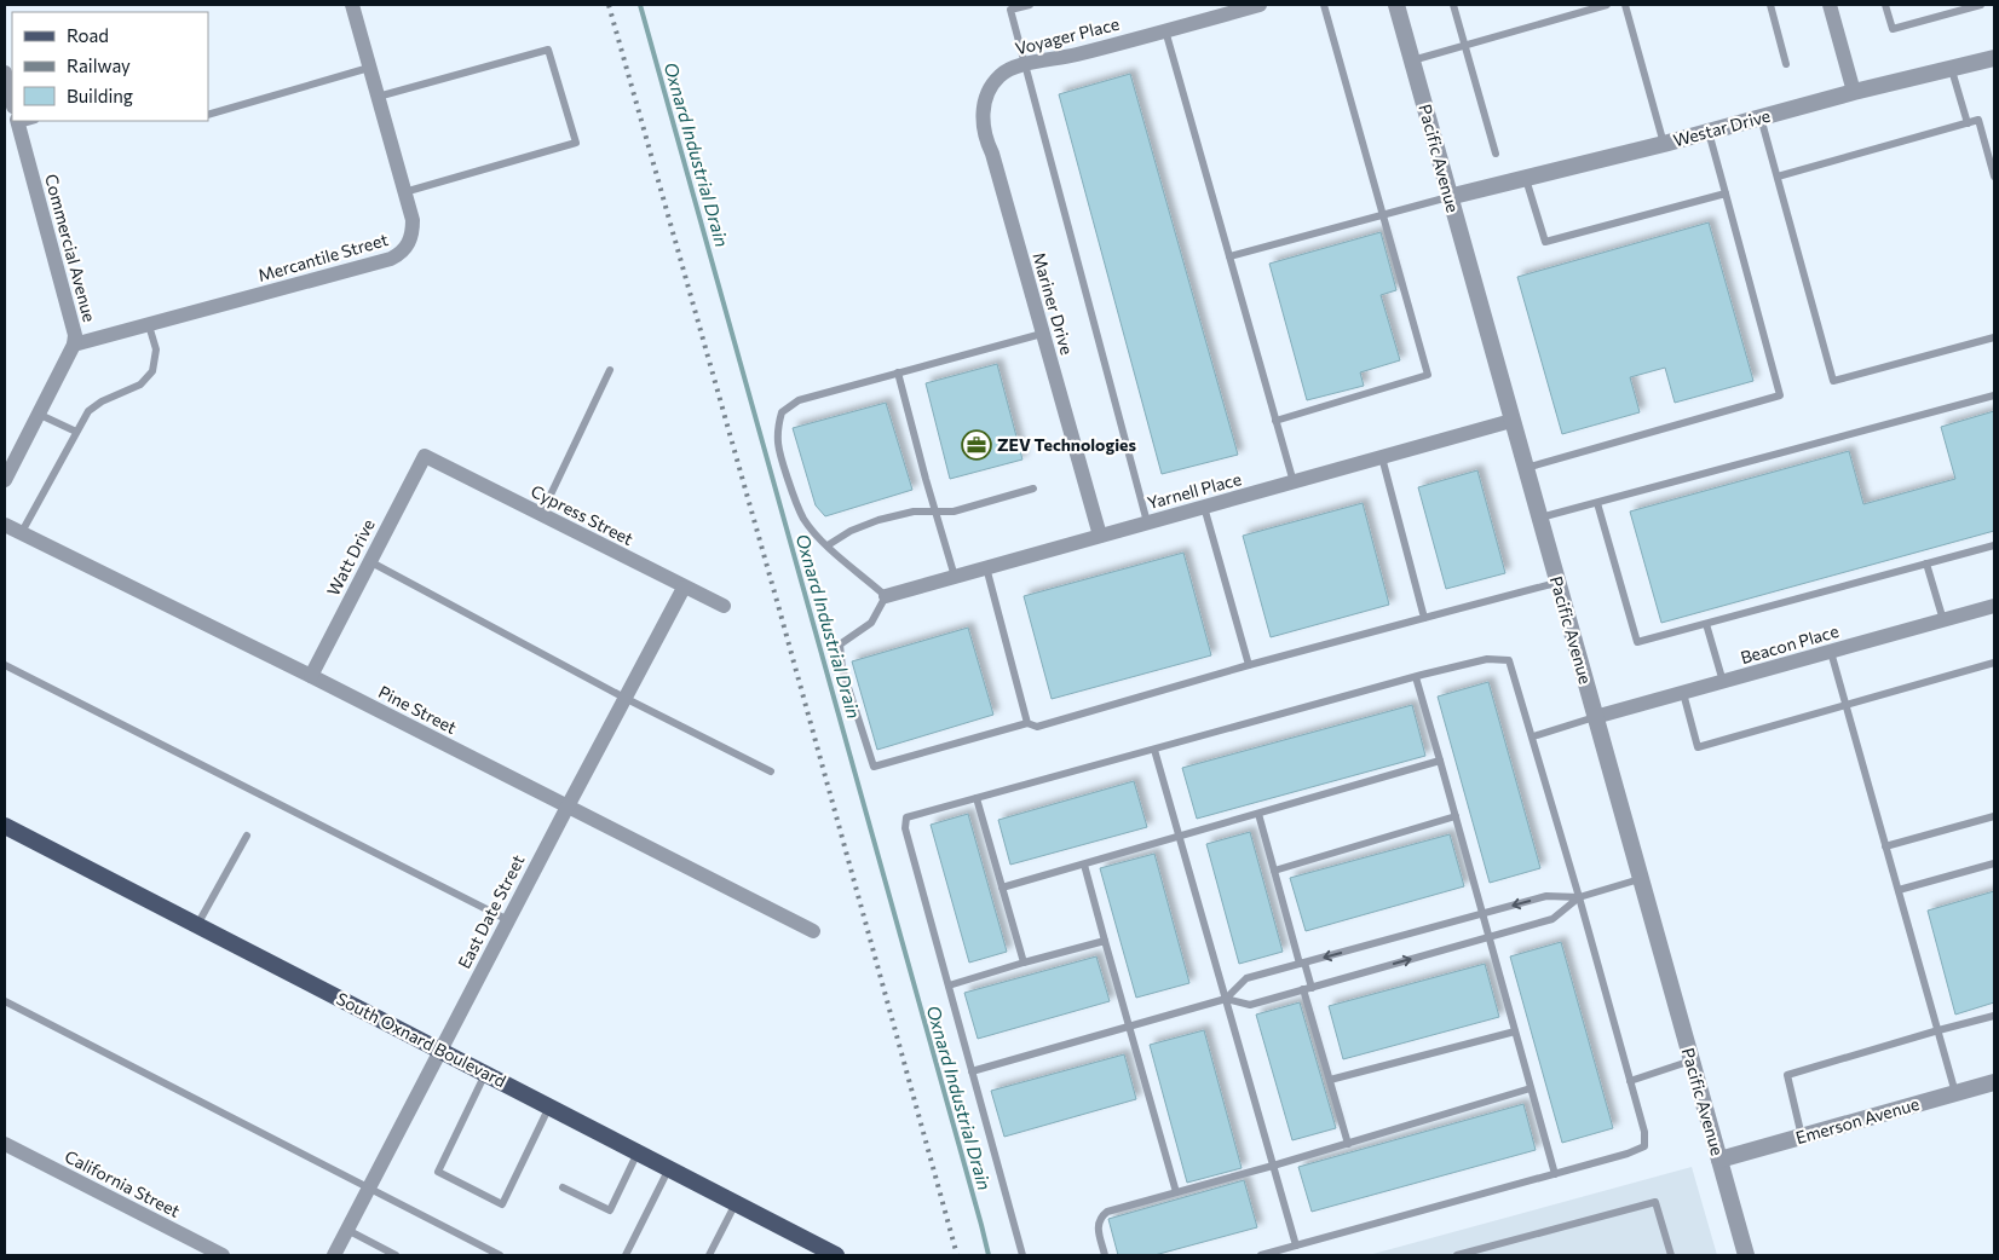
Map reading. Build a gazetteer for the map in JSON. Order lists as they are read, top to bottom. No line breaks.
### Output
{"streets":{"main road":["South Oxnard Boulevard"],"street":["Voyager Place","Westar Drive","Pacific Avenue","Commercial Avenue","Mercantile Street","Mariner Drive","Yarnell Place","Cypress Street","Watt Drive","Beacon Place","Pine Street","East Date Street","Emerson Avenue","California Street"]},"crossings":[["Voyager Place","Mariner Drive"],["Westar Drive","Pacific Avenue"],["Pacific Avenue","Yarnell Place"],["Pacific Avenue","Beacon Place"],["Pacific Avenue","Emerson Avenue"],["Commercial Avenue","Mercantile Street"],["Mariner Drive","Yarnell Place"],["Cypress Street","Watt Drive"],["Cypress Street","East Date Street"],["Watt Drive","Pine Street"],["Pine Street","East Date Street"],["East Date Street","South Oxnard Boulevard"]],"water":["Oxnard Industrial Drain"],"places":{"office":["ZEV Technologies"]},"legend":["Road","Railway","Building"]}
